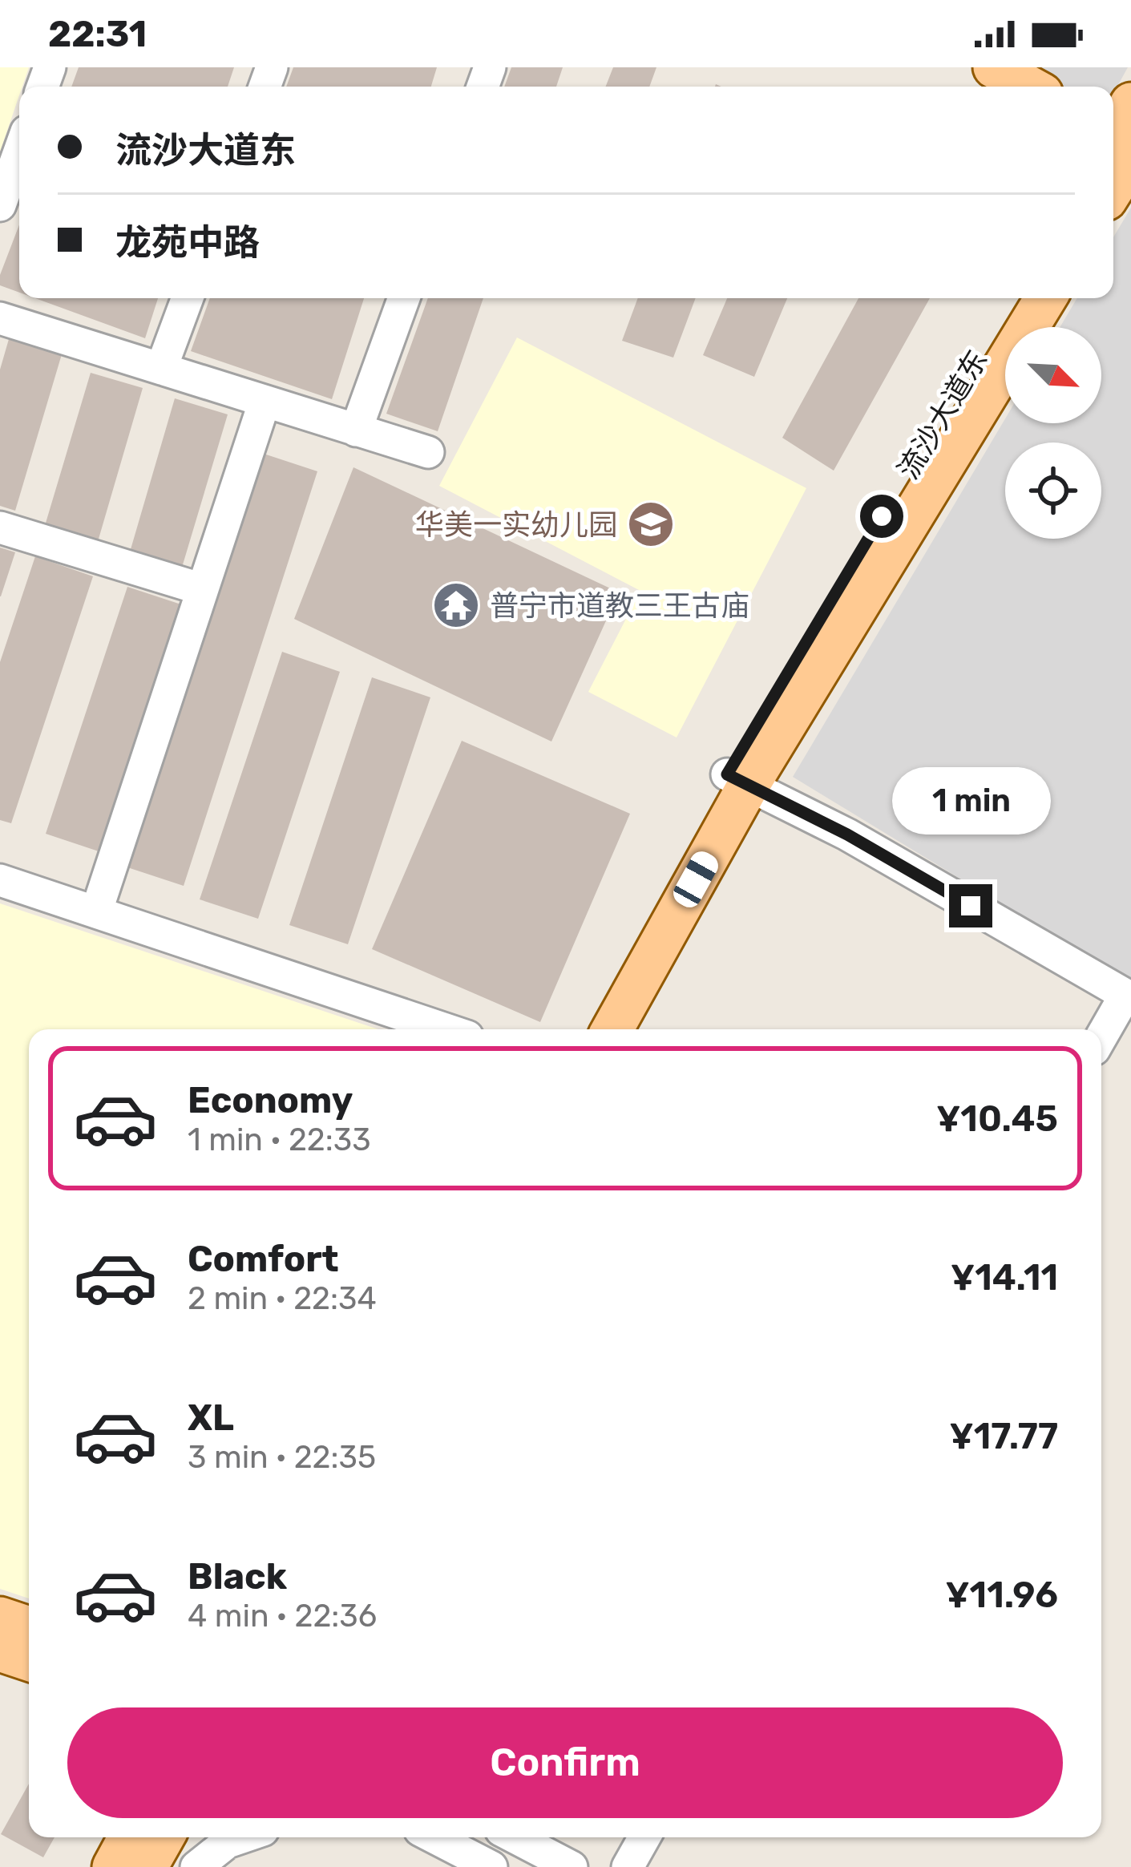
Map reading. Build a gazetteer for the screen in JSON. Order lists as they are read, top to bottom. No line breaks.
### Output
{"streets":{"main road":["流沙大道东"]},"places":{"school or university":["华美一实幼儿园"],"temple":["普宁市道教三王古庙"]},"north":"bottom right","page":{"status":"22:31","banner":["流沙大道东","龙苑中路"],"bubble":"1 min","list":[{"name":"Economy","note":"1 min · 22:33","value":"¥10.45"},{"name":"Comfort","note":"2 min · 22:34","value":"¥14.11"},{"name":"XL","note":"3 min · 22:35","value":"¥17.77"},{"name":"Black","note":"4 min · 22:36","value":"¥11.96"}],"buttons":"Confirm"}}
